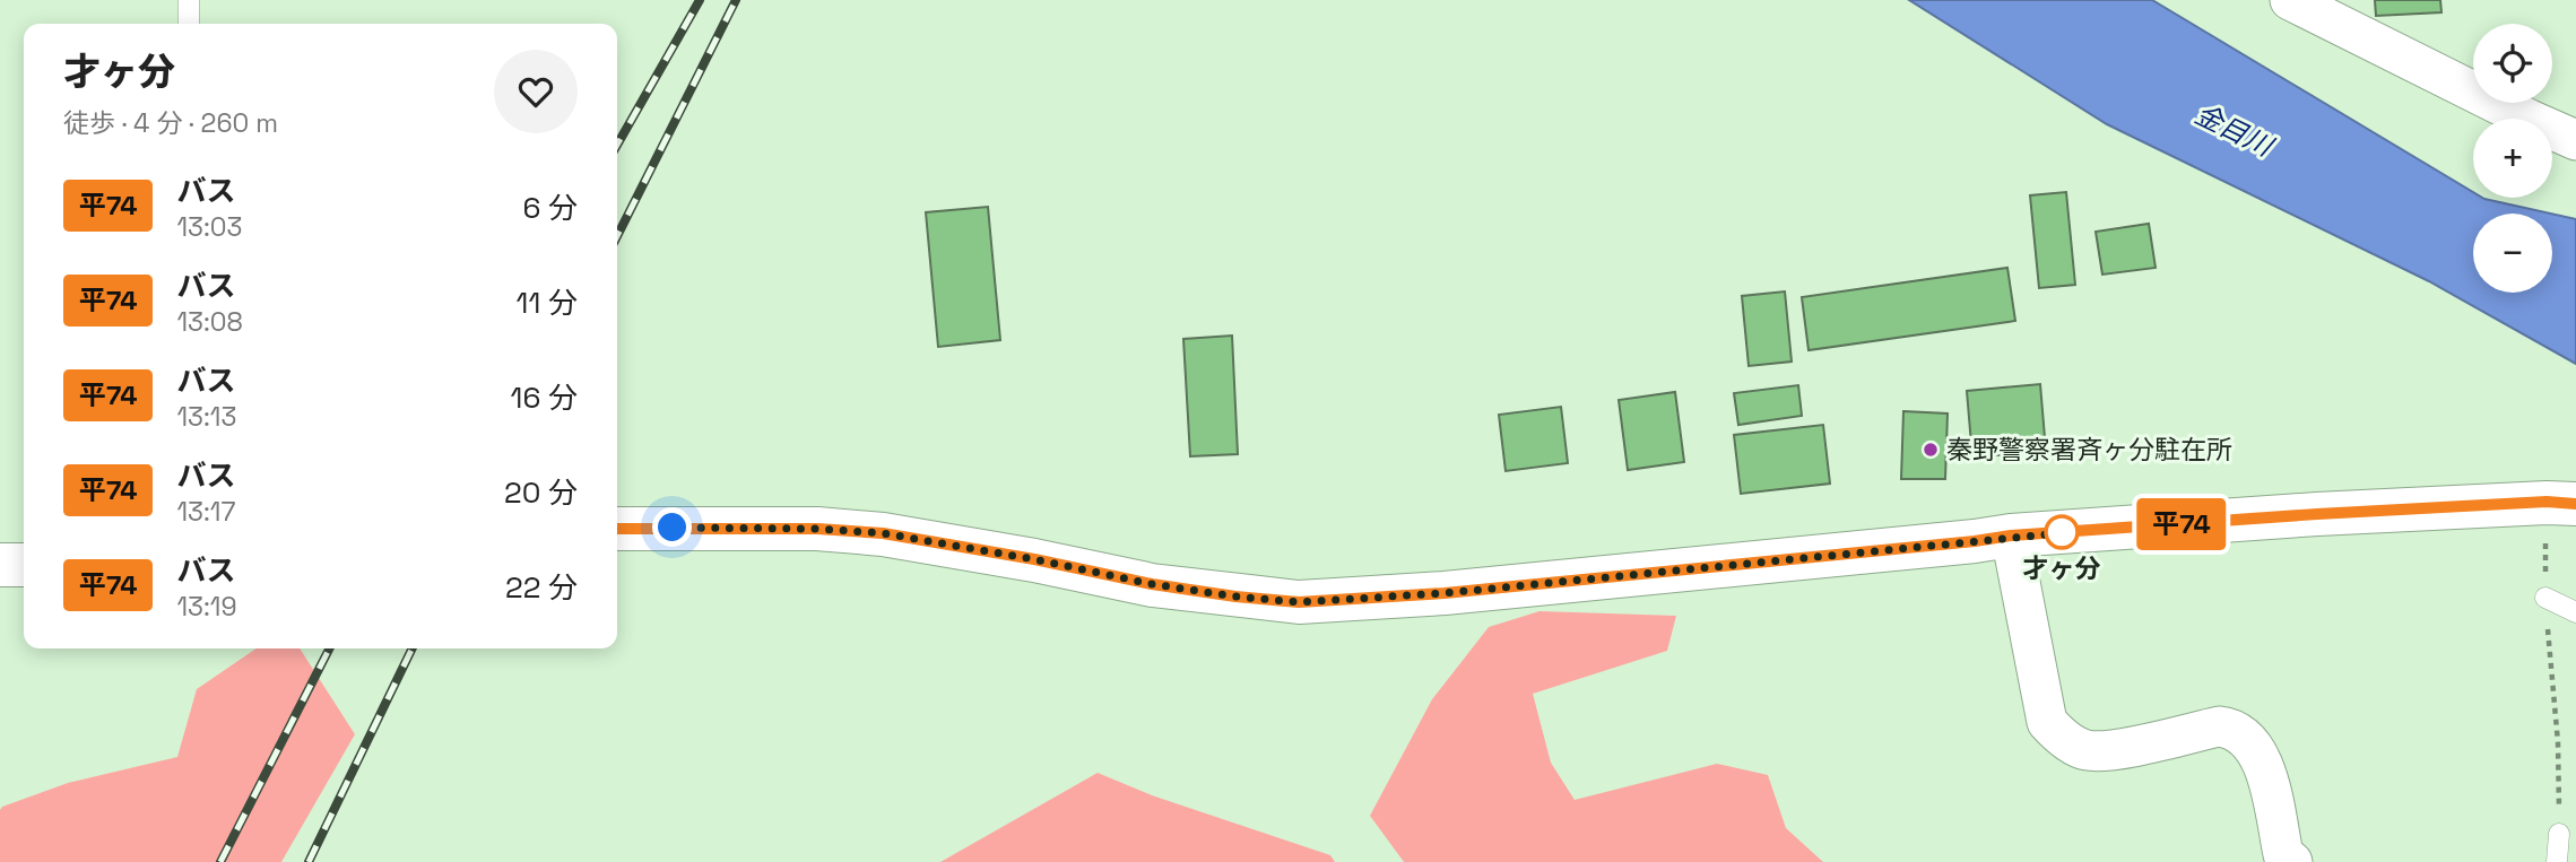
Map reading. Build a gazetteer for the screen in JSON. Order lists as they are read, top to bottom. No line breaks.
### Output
{"water":["金目川"],"places":["秦野警察署斉ヶ分駐在所","才ヶ分"],"lines":["bus line 平74"],"page":{"on_map":"平74","map_buttons":["+","−"],"heading":["才ヶ分","徒歩 · 4 分 · 260 m"],"list":[{"mark":"平74","name":"バス","note":"13:03","value":"6 分"},{"mark":"平74","name":"バス","note":"13:08","value":"11 分"},{"mark":"平74","name":"バス","note":"13:13","value":"16 分"},{"mark":"平74","name":"バス","note":"13:17","value":"20 分"},{"mark":"平74","name":"バス","note":"13:19","value":"22 分"}]}}
